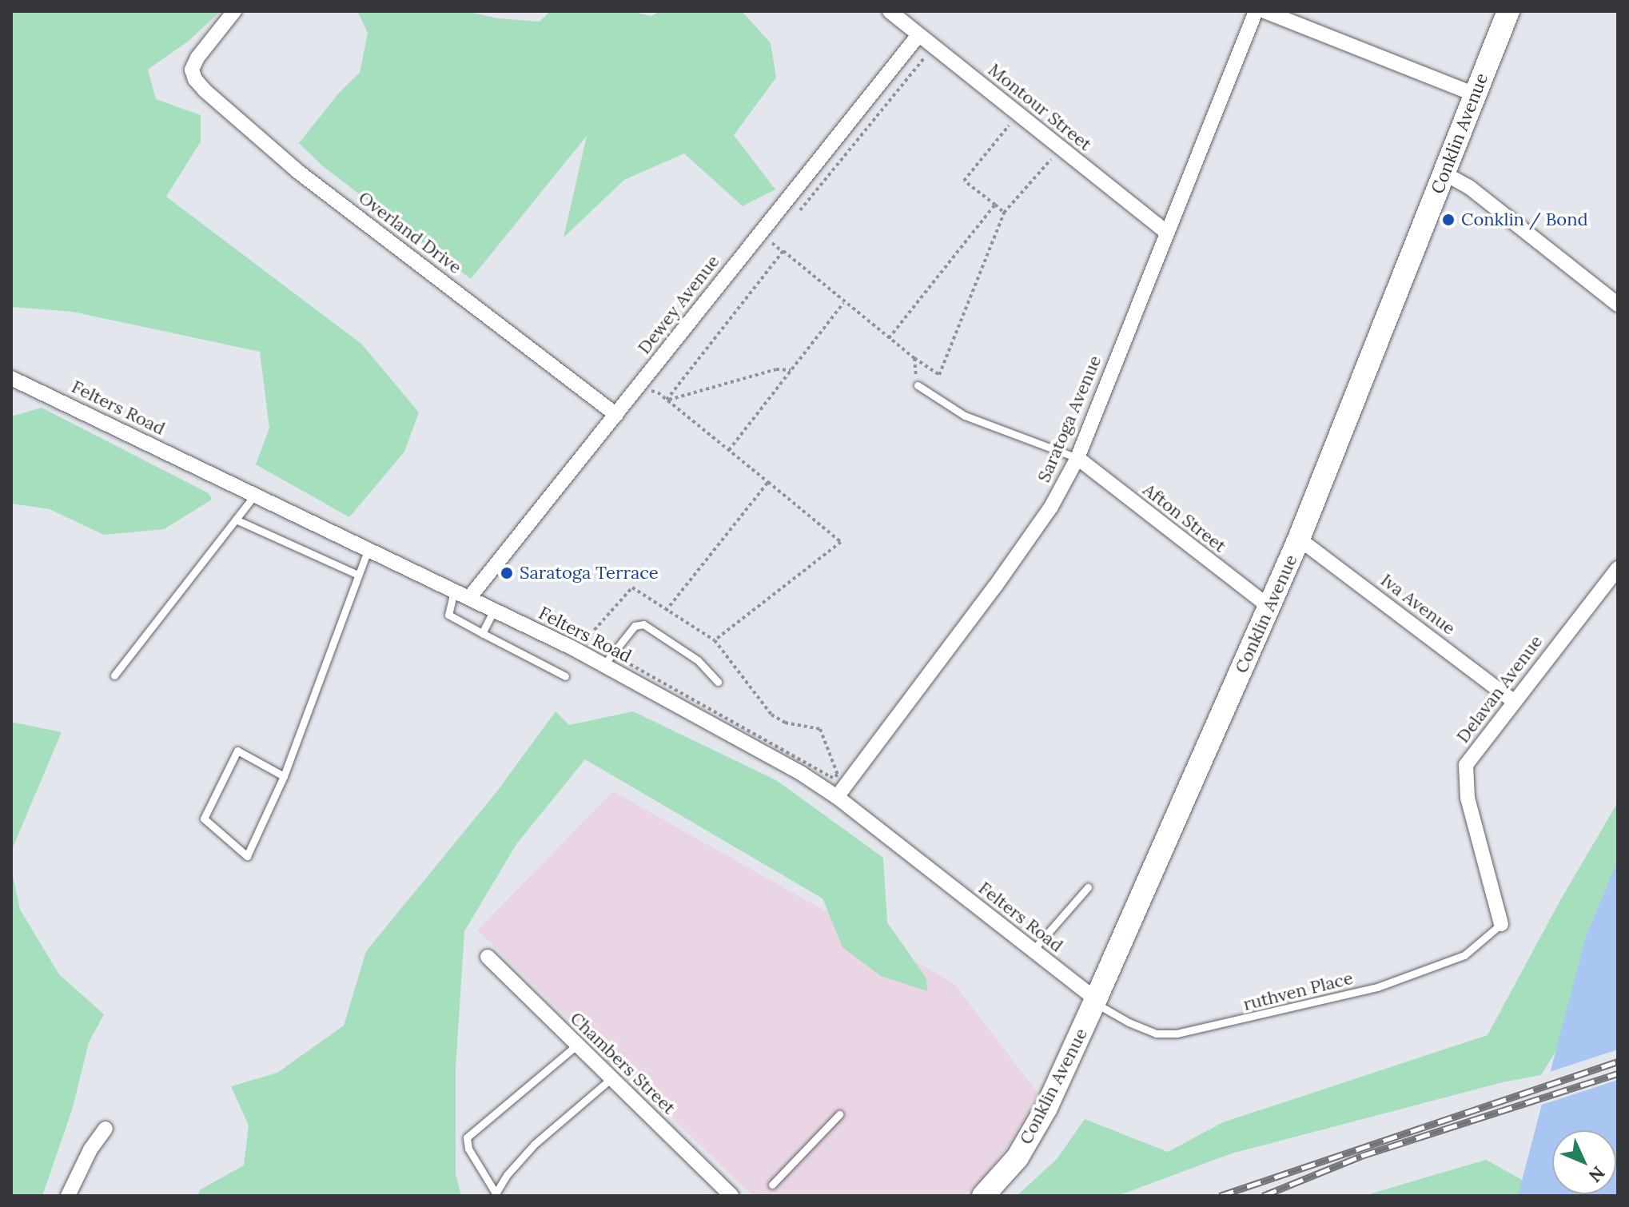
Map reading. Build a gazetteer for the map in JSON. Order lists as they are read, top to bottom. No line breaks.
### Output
{"streets":{"main road":["Conklin Avenue"],"street":["Montour Street","Overland Drive","Dewey Avenue","Felters Road","Saratoga Avenue","Afton Street","Iva Avenue","Delavan Avenue","Chambers Street"],"lane":["ruthven Place"]},"crossings":[["Montour Street","Dewey Avenue"],["Montour Street","Saratoga Avenue"],["Conklin Avenue","Felters Road"],["Conklin Avenue","Afton Street"],["Conklin Avenue","Iva Avenue"],["Conklin Avenue","ruthven Place"],["Overland Drive","Dewey Avenue"],["Dewey Avenue","Felters Road"],["Felters Road","Saratoga Avenue"],["Felters Road","ruthven Place"],["Saratoga Avenue","Afton Street"],["Iva Avenue","Delavan Avenue"],["Delavan Avenue","ruthven Place"]],"places":["Conklin / Bond","Saratoga Terrace"],"north":"bottom right"}
